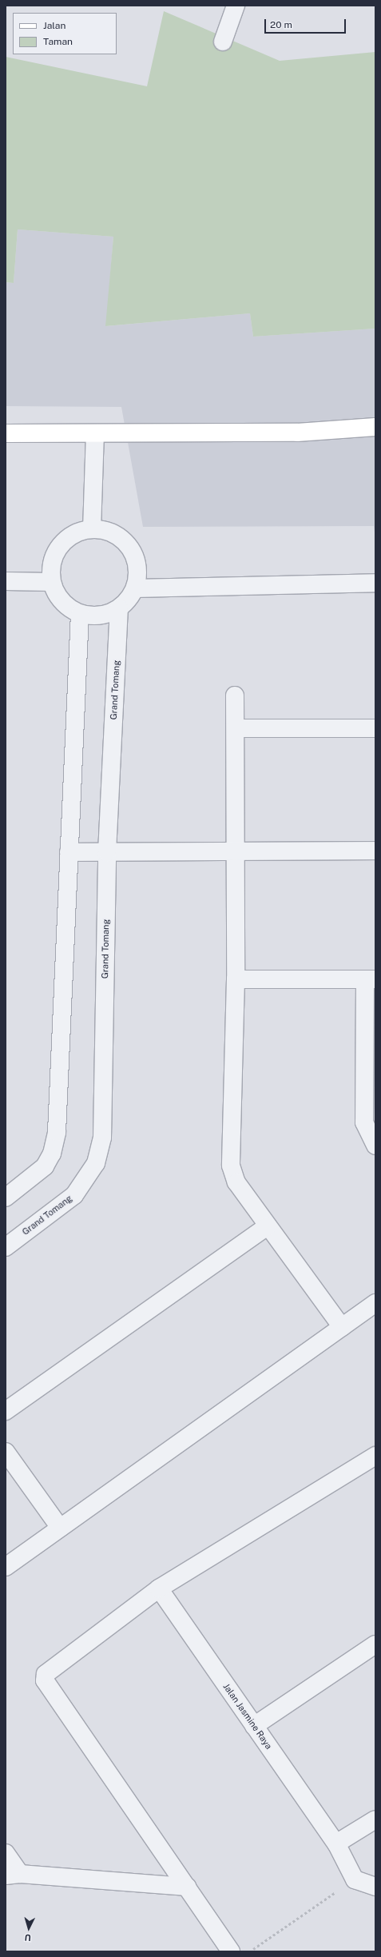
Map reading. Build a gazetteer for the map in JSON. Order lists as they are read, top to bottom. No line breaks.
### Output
{"streets":{"street":["Grand Tomang","Jalan Jasmine Raya"]},"legend":["Jalan","Taman"],"scale_bar":"20 m","north":"bottom"}
